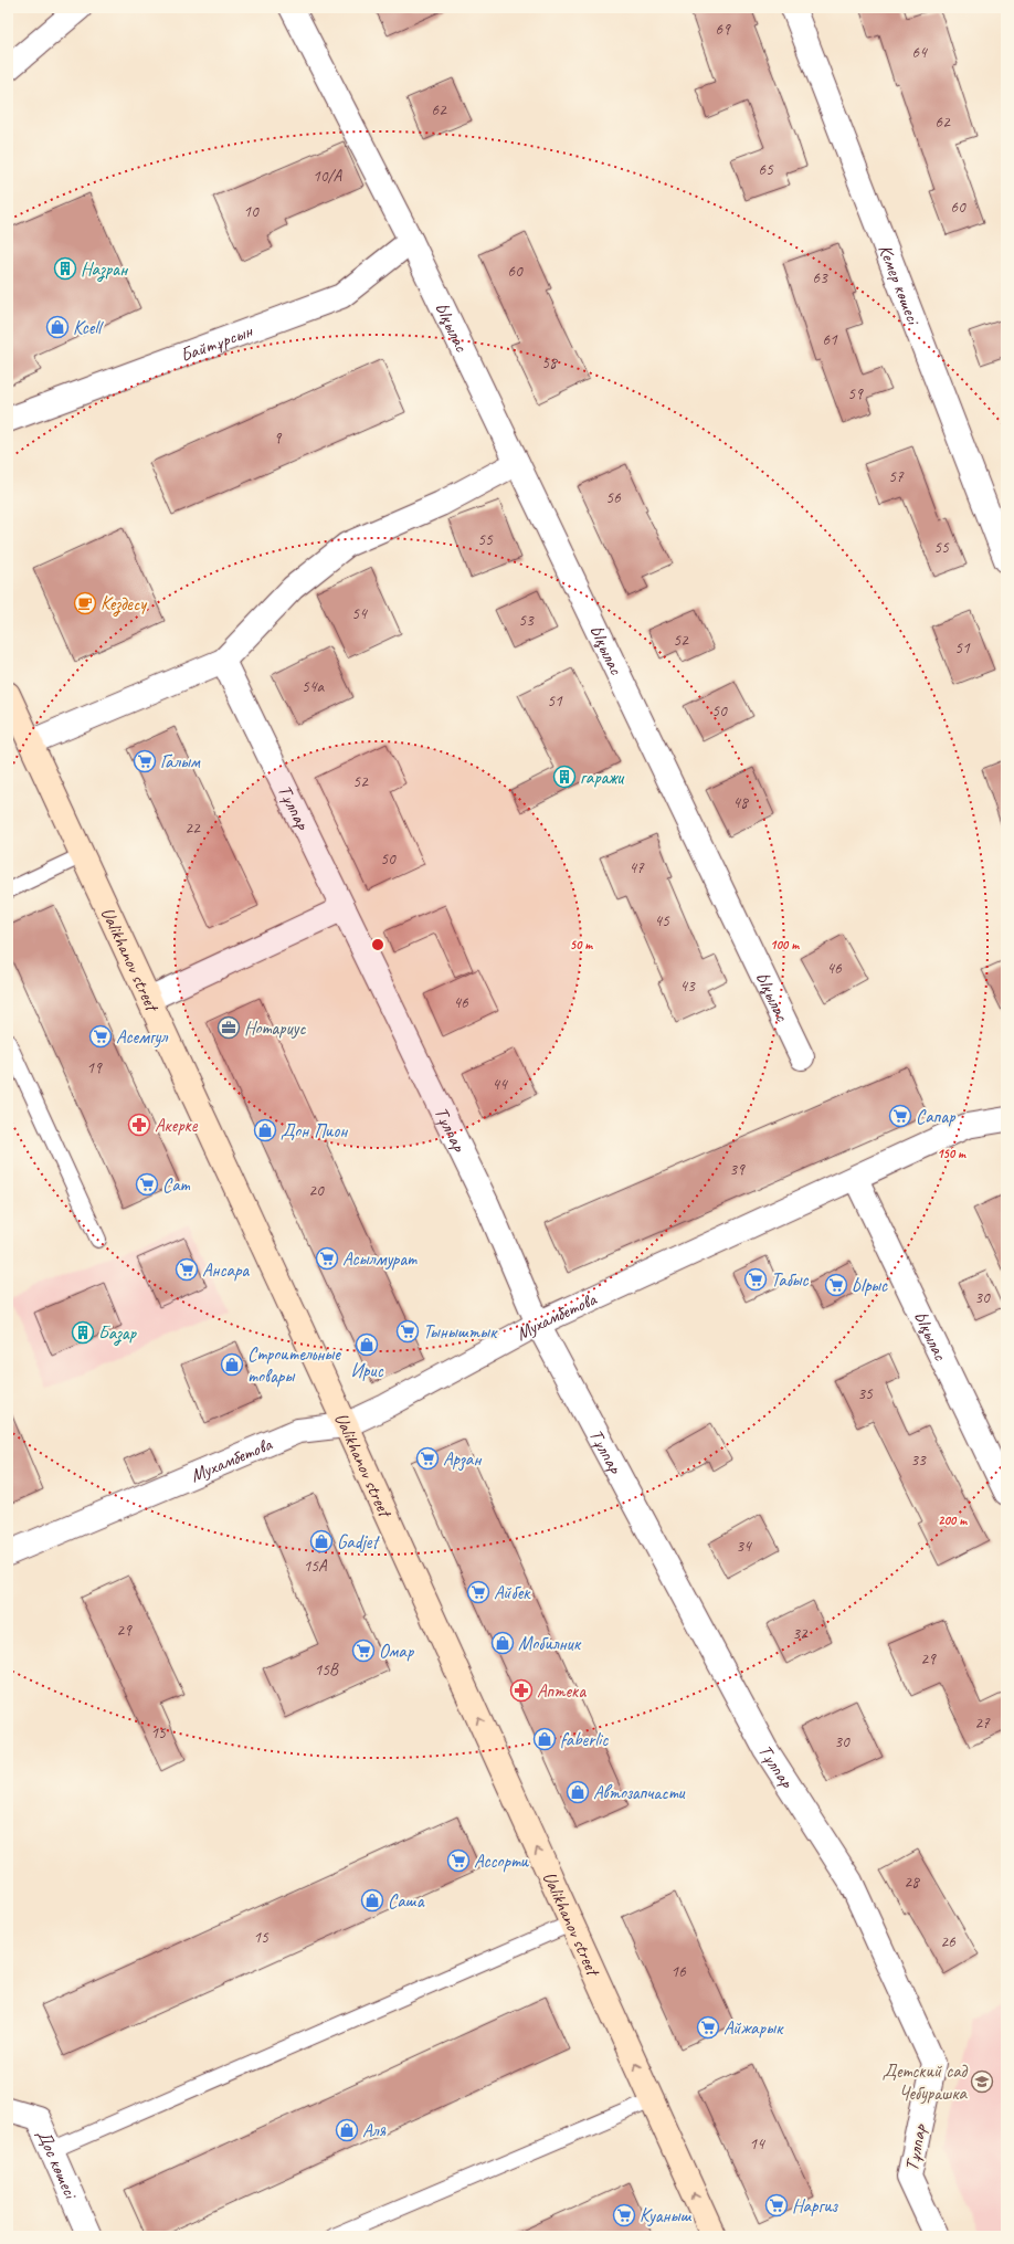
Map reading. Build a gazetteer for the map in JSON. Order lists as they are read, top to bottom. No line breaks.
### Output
{"streets":{"street":["Кемер көшесі","Ықылас","Байтұрсын","Тұлпар","Ualikhanov street","Мухамбетова","Дос көшесі"]},"crossings":[["Ықылас","Байтұрсын"],["Ықылас","Мухамбетова"],["Тұлпар","Мухамбетова"],["Ualikhanov street","Мухамбетова"]],"one_way":["Ualikhanov street"],"places":{"building":["Назран","гаражи","Базар"],"shop":["Kcell","Дон Пион","Ирис","Строительные товары","Gadjet","Мобилник","faberlic","Автозапчасти","Саша","Аля"],"cafe":["Кездесу"],"supermarket":["Галым","Асемгул","Сапар","Сат","Асылмурат","Ансара","Табыс","Ырыс","Тыныштык","Арзан","Айбек","Омар","Ассорти","Айжарык","Наргиз","Куаныш"],"office":["Нотариус"],"pharmacy":["Акерке","Аптека"],"school or university":["Детский сад Чебурашка"]},"house_numbers":["69","64","62","62","65","10/А","60","10","60","63","61","58","59","9","57","56","55","55","54","53","52","51","54а","51","50","52","48","22","50","47","45","46","43","46","19","44","39","20","30","35","33","34","15А","29","32","29","15В","27","15","30","28","15","26","16","14"],"rings":["50 m","100 m","150 m","200 m"]}
